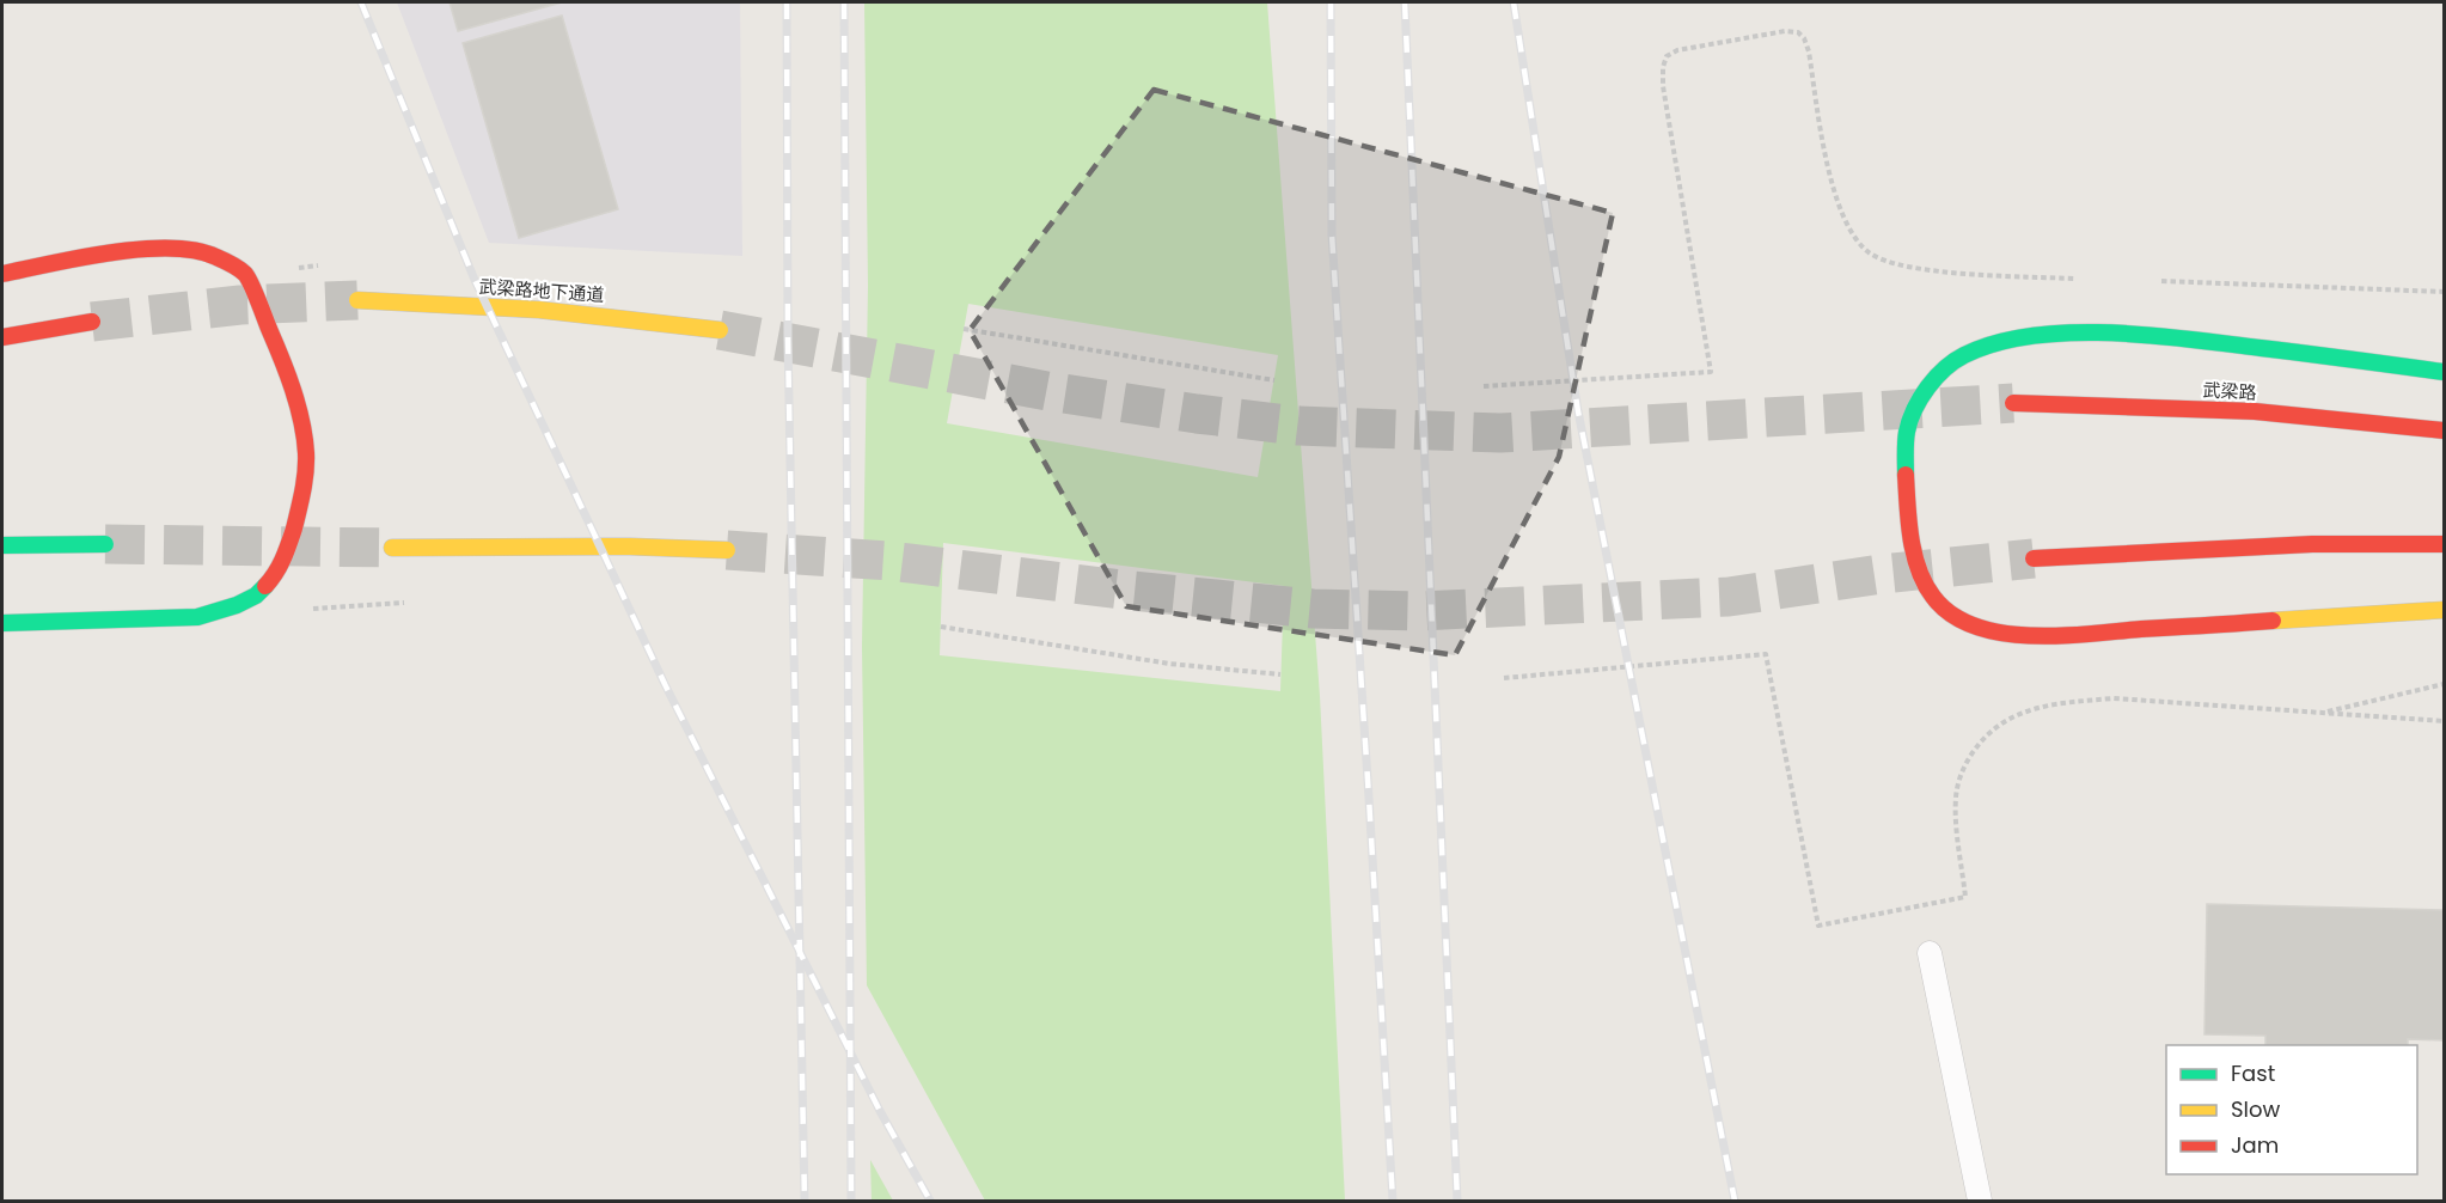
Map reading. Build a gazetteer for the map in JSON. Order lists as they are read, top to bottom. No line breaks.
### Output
{"streets":{"main road":["武梁路地下通道","武梁路"]},"legend":["Fast","Slow","Jam"]}
